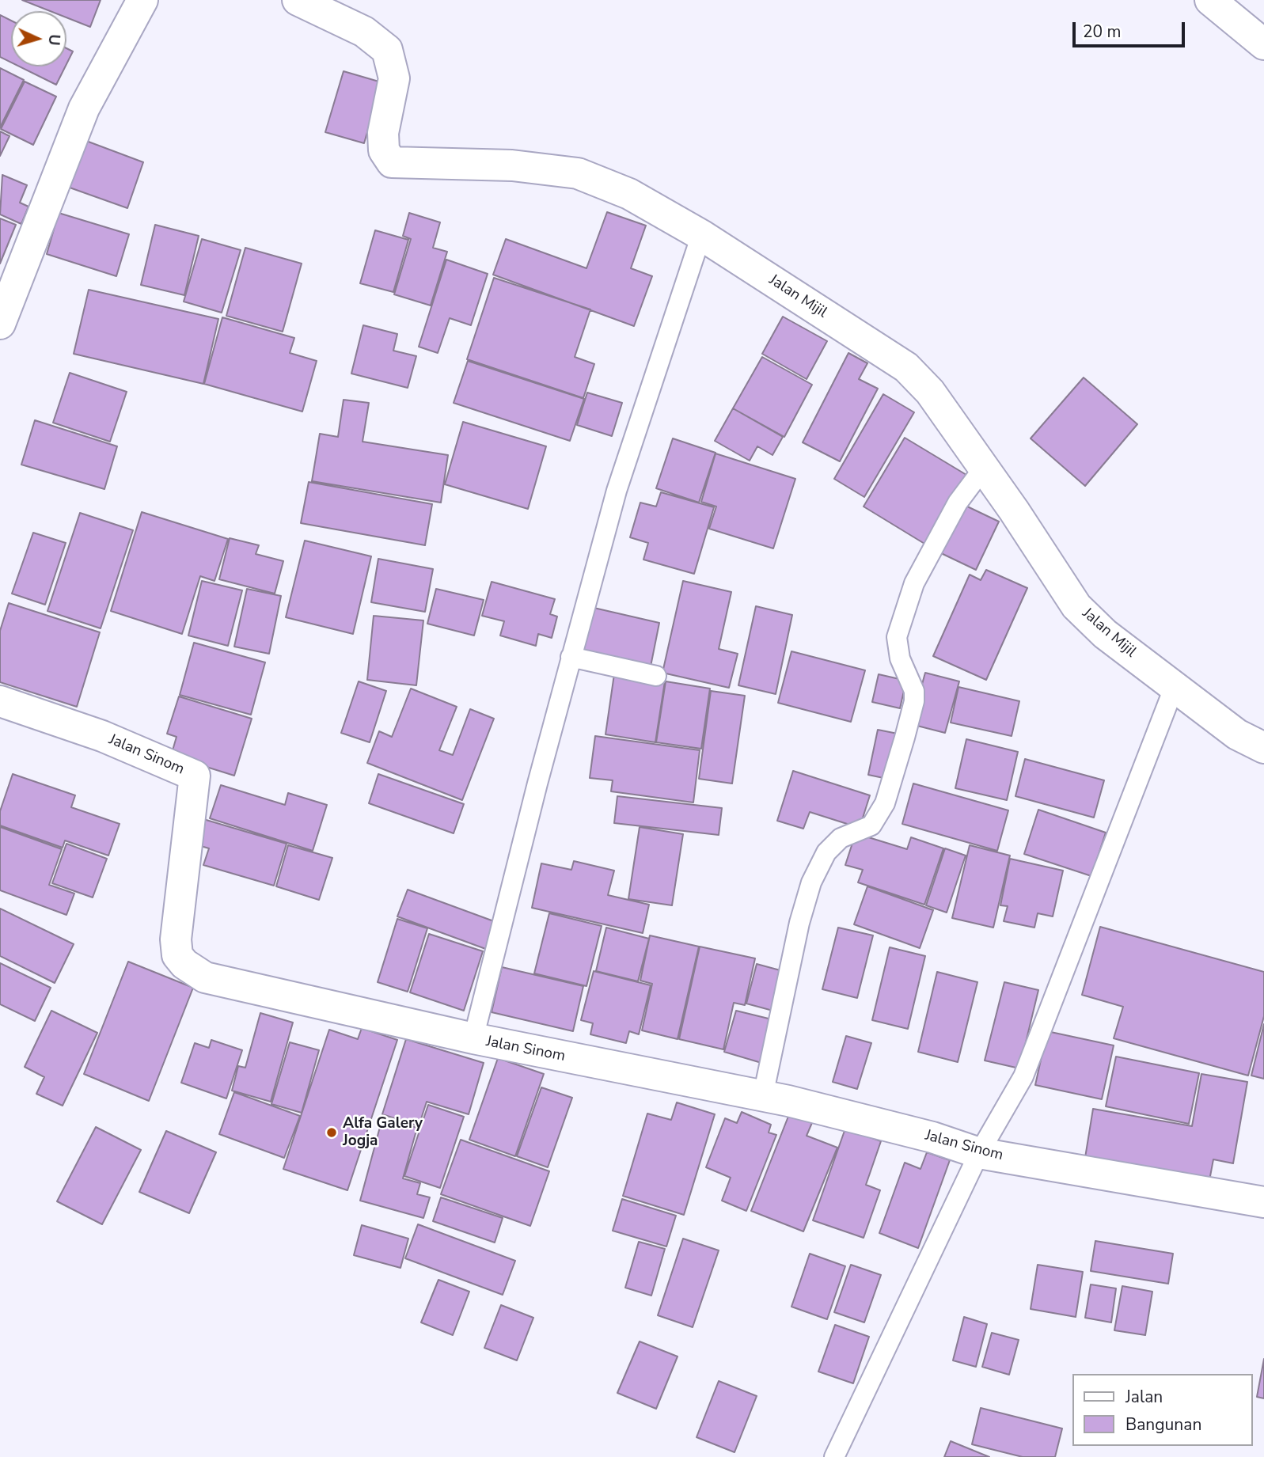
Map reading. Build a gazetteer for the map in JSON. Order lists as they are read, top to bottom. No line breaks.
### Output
{"streets":{"street":["Jalan Mijil","Jalan Sinom"]},"places":["Alfa Galery Jogja"],"legend":["Jalan","Bangunan"],"scale_bar":"20 m","north":"right"}
